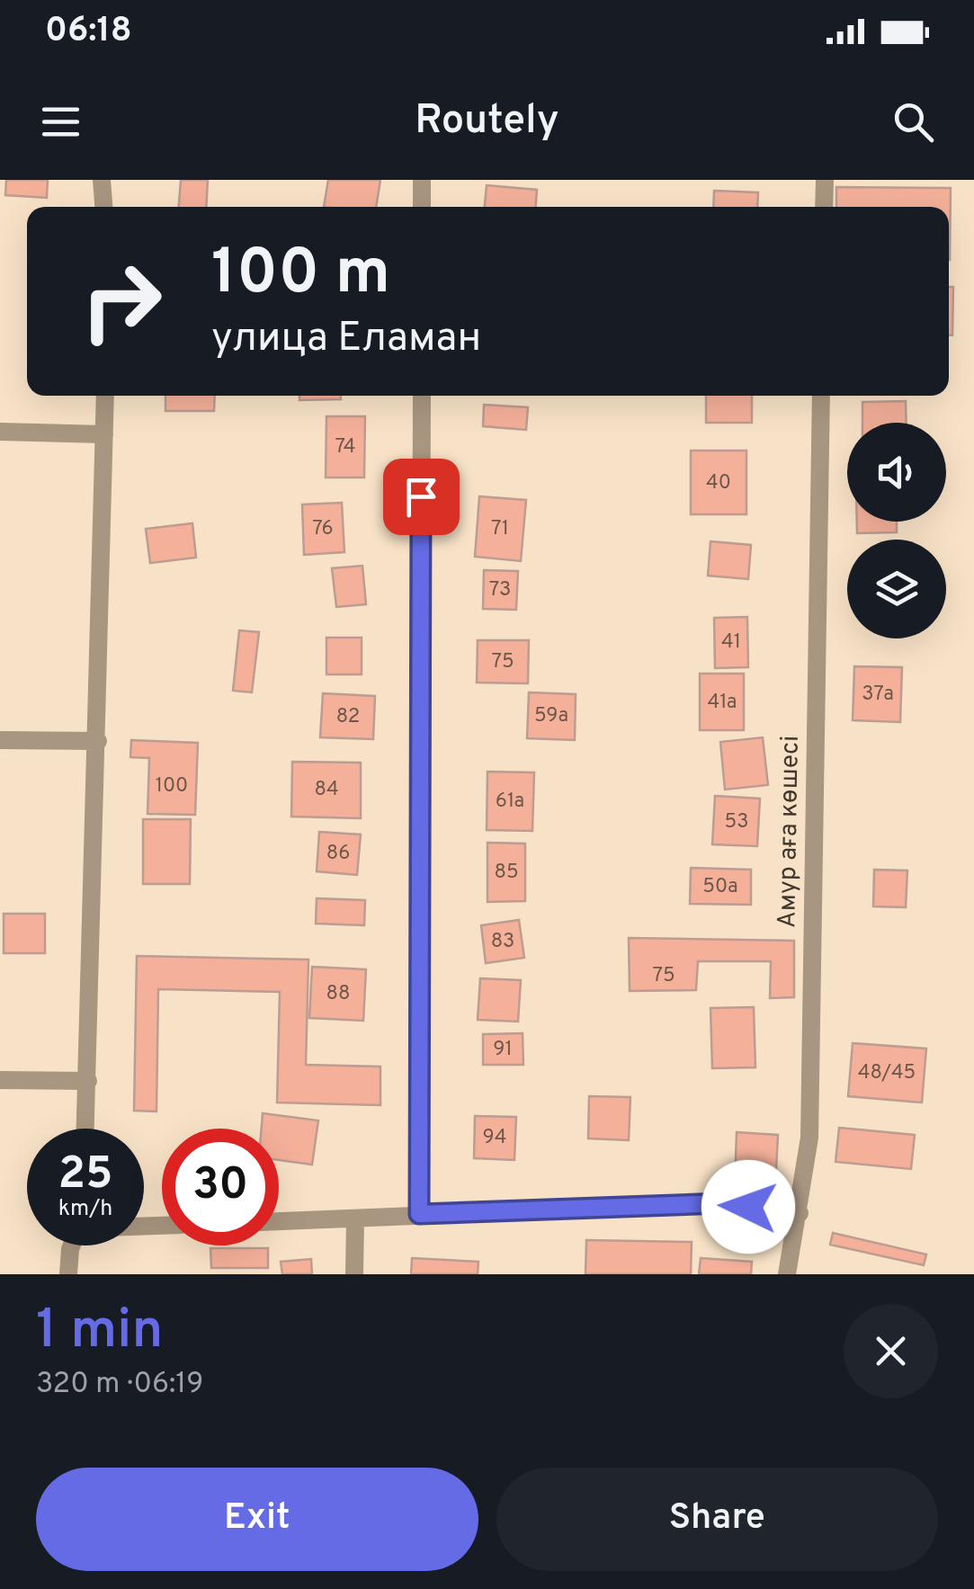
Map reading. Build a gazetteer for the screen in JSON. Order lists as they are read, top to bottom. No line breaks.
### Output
{"streets":{"street":["Амур аға көшесі"]},"house_numbers":["74","40","76","71","73","41","75","37а","41а","59а","82","100","84","61а","53","86","85","50а","83","75","88","91","48/45","94"],"page":{"status":"06:18","header":"Routely","turn":["100 m","улица Еламан"],"speed":"25 km/h","limit":"30","heading":["1 min","320 m · 06:19"],"buttons":["Exit","Share"]}}
